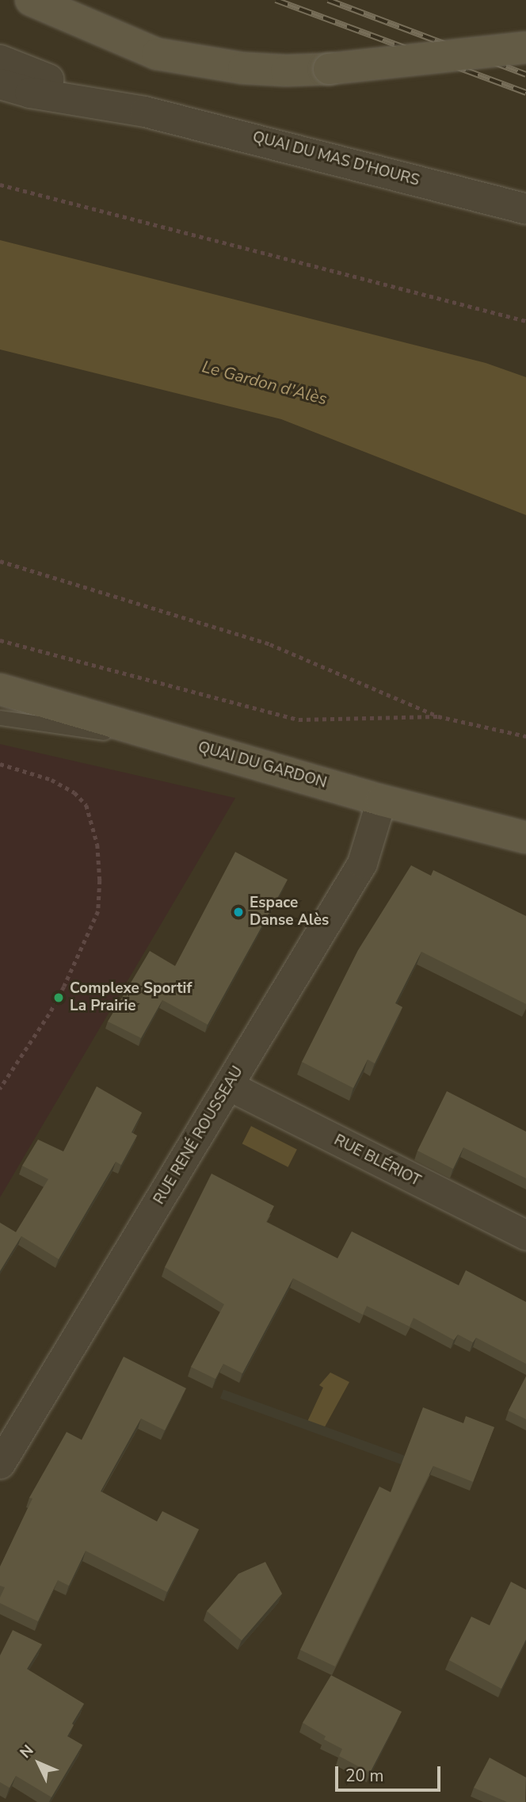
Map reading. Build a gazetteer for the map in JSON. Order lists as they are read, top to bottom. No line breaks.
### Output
{"streets":{"main road":["QUAI DU GARDON"],"street":["QUAI DU MAS D'HOURS","RUE RENÉ ROUSSEAU","RUE BLÉRIOT"]},"crossings":[["QUAI DU GARDON","RUE RENÉ ROUSSEAU"],["RUE RENÉ ROUSSEAU","RUE BLÉRIOT"]],"water":["Le Gardon d'Alès"],"places":["Espace Danse Alès","Complexe Sportif La Prairie"],"scale_bar":"20 m","north":"top left"}
